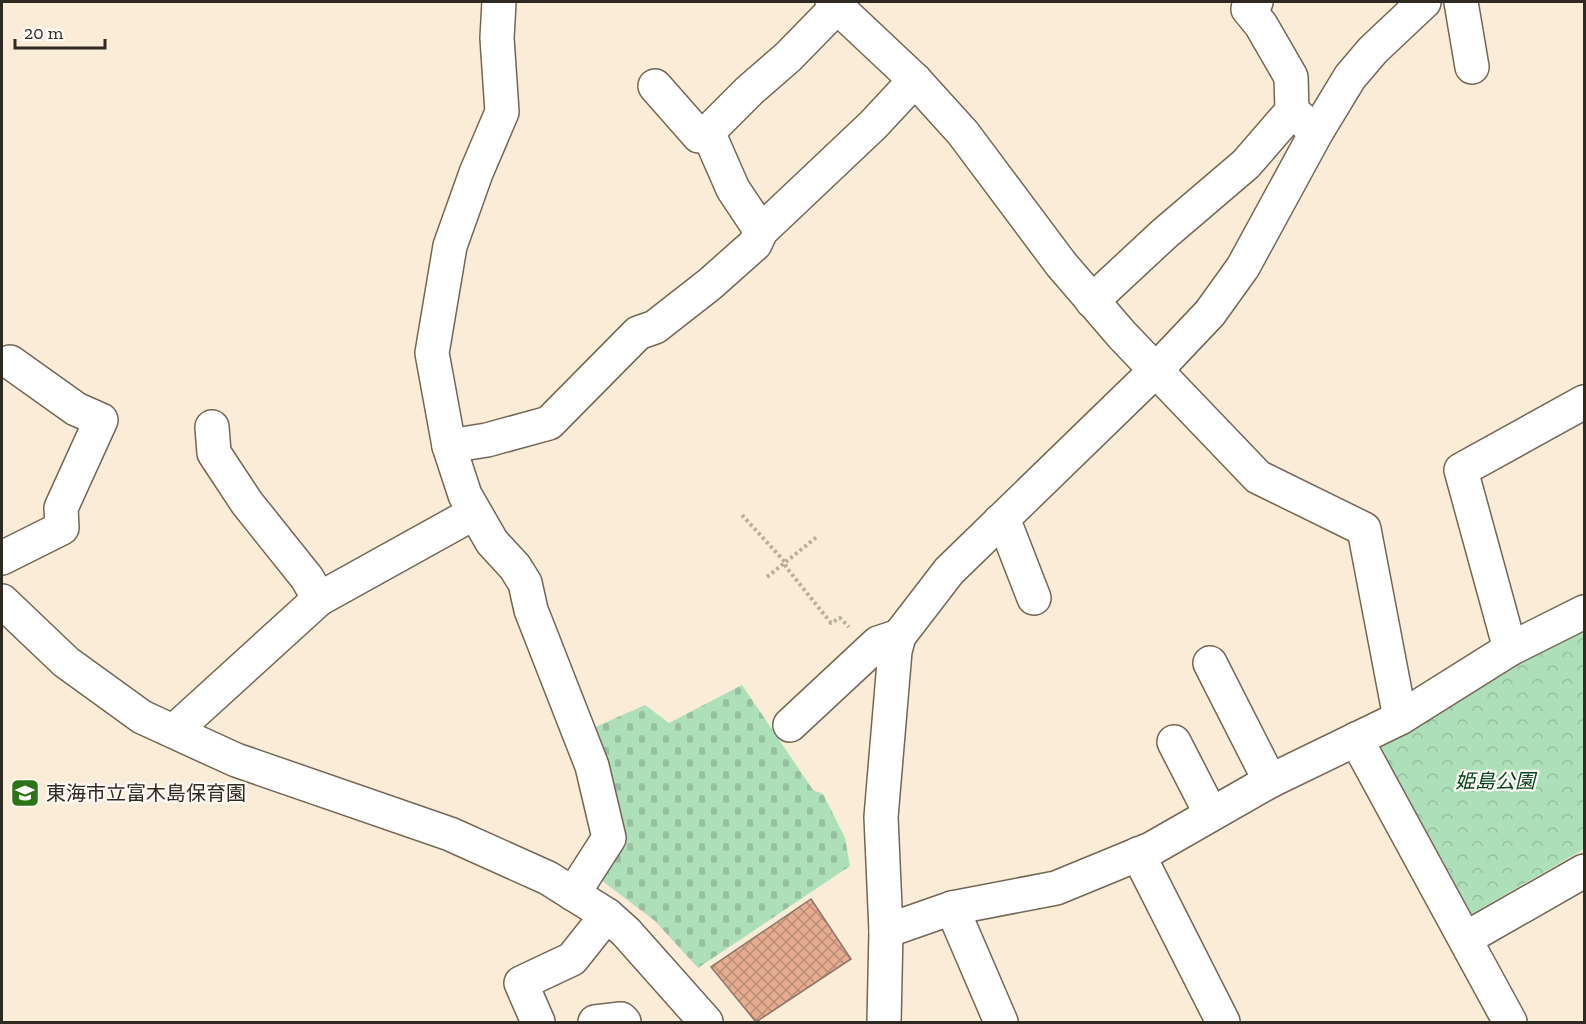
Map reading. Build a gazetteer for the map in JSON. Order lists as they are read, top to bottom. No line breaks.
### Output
{"parks":["姫島公園"],"places":{"school or university":["東海市立富木島保育園"]},"scale_bar":"20 m"}
